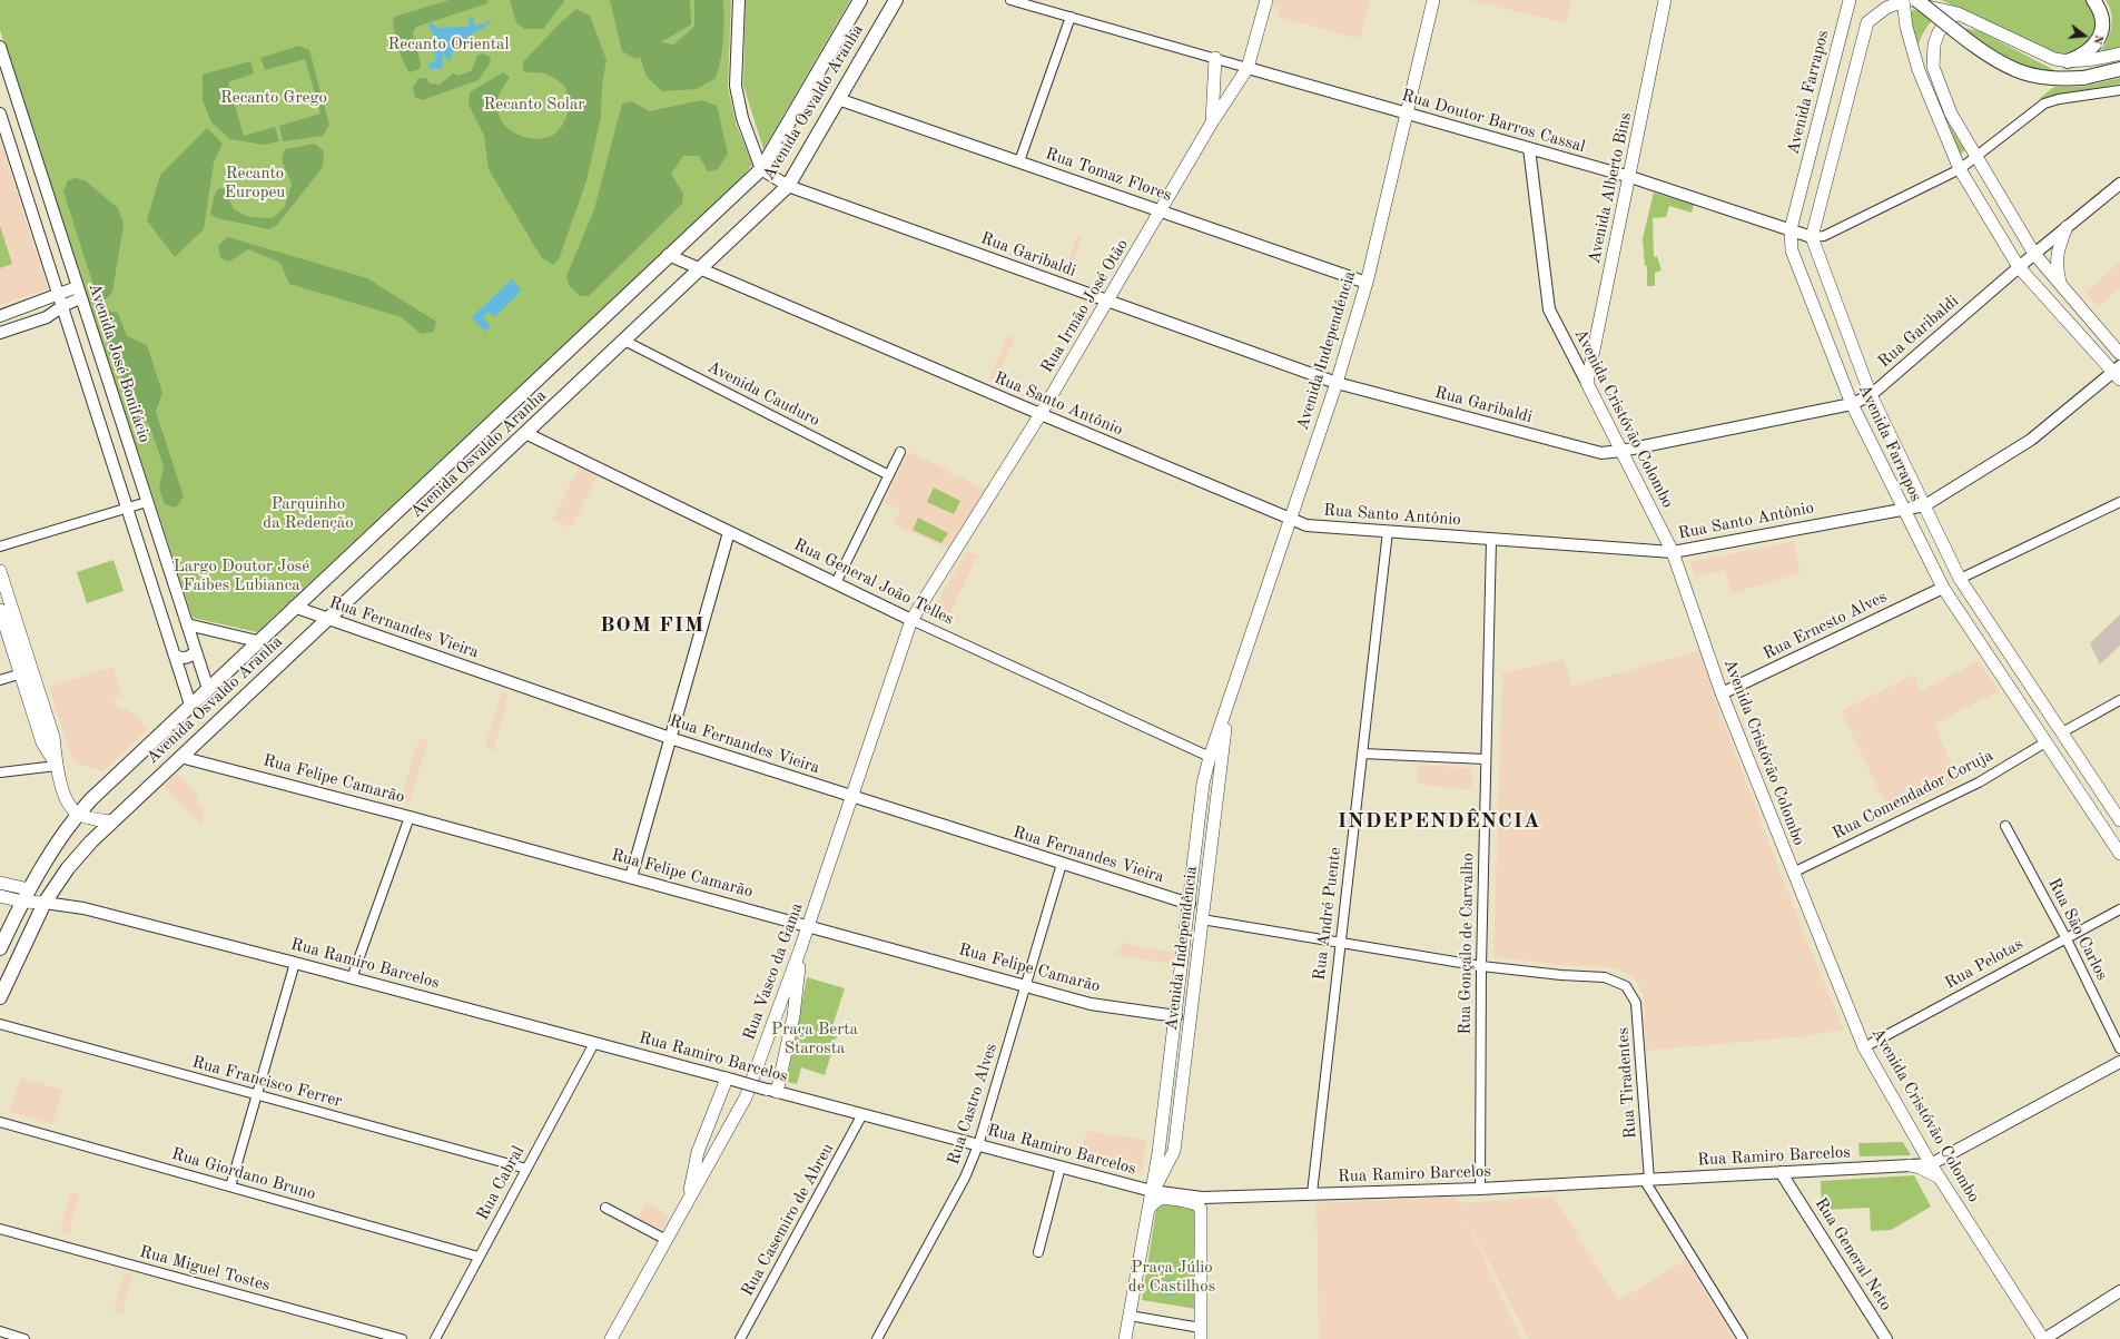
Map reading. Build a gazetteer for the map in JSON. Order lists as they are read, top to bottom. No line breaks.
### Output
{"streets":{"main road":["Avenida Farrapos","Avenida Osvaldo Aranha","Avenida Alberto Bins","Rua Irmão José Otão","Avenida Independência","Avenida Cristóvão Colombo","Rua Ramiro Barcelos","Rua Vasco da Gama"],"street":["Rua Doutor Barros Cassal","Rua Tomaz Flores","Rua Garibaldi","Avenida José Bonifácio","Avenida Cauduro","Rua Santo Antônio","Rua General João Telles","Rua Ernesto Alves","Rua Fernandes Vieira","Rua Felipe Camarão","Rua Comendador Coruja","Rua André Puente","Rua São Carlos","Rua Gonçalo de Carvalho","Rua Pelotas","Rua Francisco Ferrer","Rua Tiradentes","Rua Castro Alves","Rua Giordano Bruno","Rua Cabral","Rua Casemiro de Abreu","Rua General Neto","Rua Miguel Tostes"]},"crossings":[["Avenida Farrapos","Rua Doutor Barros Cassal"],["Avenida Farrapos","Rua Garibaldi"],["Avenida Farrapos","Rua Santo Antônio"],["Avenida Farrapos","Rua Ernesto Alves"],["Avenida Farrapos","Rua Comendador Coruja"],["Avenida Osvaldo Aranha","Rua Tomaz Flores"],["Avenida Osvaldo Aranha","Rua Garibaldi"],["Avenida Osvaldo Aranha","Avenida José Bonifácio"],["Avenida Osvaldo Aranha","Avenida Cauduro"],["Avenida Osvaldo Aranha","Rua Santo Antônio"],["Avenida Osvaldo Aranha","Rua General João Telles"],["Avenida Osvaldo Aranha","Rua Fernandes Vieira"],["Avenida Osvaldo Aranha","Rua Felipe Camarão"],["Avenida Osvaldo Aranha","Rua Ramiro Barcelos"],["Rua Doutor Barros Cassal","Avenida Alberto Bins"],["Rua Doutor Barros Cassal","Rua Irmão José Otão"],["Rua Doutor Barros Cassal","Avenida Independência"],["Rua Doutor Barros Cassal","Avenida Cristóvão Colombo"],["Rua Tomaz Flores","Rua Irmão José Otão"],["Rua Tomaz Flores","Avenida Independência"],["Avenida Alberto Bins","Avenida Cristóvão Colombo"],["Rua Garibaldi","Rua Irmão José Otão"],["Rua Garibaldi","Avenida Independência"],["Rua Garibaldi","Avenida Cristóvão Colombo"],["Rua Irmão José Otão","Rua Santo Antônio"],["Rua Irmão José Otão","Rua General João Telles"],["Rua Irmão José Otão","Rua Vasco da Gama"],["Avenida Independência","Rua Santo Antônio"],["Avenida Independência","Rua General João Telles"],["Avenida Independência","Rua Fernandes Vieira"],["Avenida Independência","Rua Felipe Camarão"],["Avenida Independência","Rua Ramiro Barcelos"],["Rua Santo Antônio","Avenida Cristóvão Colombo"],["Rua Santo Antônio","Rua André Puente"],["Rua Santo Antônio","Rua Gonçalo de Carvalho"],["Avenida Cristóvão Colombo","Rua Ernesto Alves"],["Avenida Cristóvão Colombo","Rua Comendador Coruja"],["Avenida Cristóvão Colombo","Rua Ramiro Barcelos"],["Avenida Cristóvão Colombo","Rua Pelotas"],["Rua General João Telles","Rua Vasco da Gama"],["Rua Fernandes Vieira","Rua Vasco da Gama"],["Rua Fernandes Vieira","Rua Castro Alves"],["Rua Felipe Camarão","Rua Vasco da Gama"],["Rua Felipe Camarão","Rua Castro Alves"],["Rua André Puente","Rua Ramiro Barcelos"],["Rua São Carlos","Rua Pelotas"],["Rua Gonçalo de Carvalho","Rua Ramiro Barcelos"],["Rua Gonçalo de Carvalho","Rua Tiradentes"],["Rua Ramiro Barcelos","Rua Tiradentes"],["Rua Ramiro Barcelos","Rua Castro Alves"],["Rua Ramiro Barcelos","Rua Cabral"],["Rua Ramiro Barcelos","Rua Casemiro de Abreu"],["Rua Ramiro Barcelos","Rua General Neto"],["Rua Francisco Ferrer","Rua Cabral"],["Rua Giordano Bruno","Rua Cabral"]],"districts":["BOM FIM","INDEPENDÊNCIA"],"parks":["Recanto Oriental","Recanto Grego","Recanto Solar","Recanto Europeu","Parquinho da Redenção","Largo Doutor José Faibes Lubianca","Praça Berta Starosta","Praça Júlio de Castilhos"],"north":"right"}
